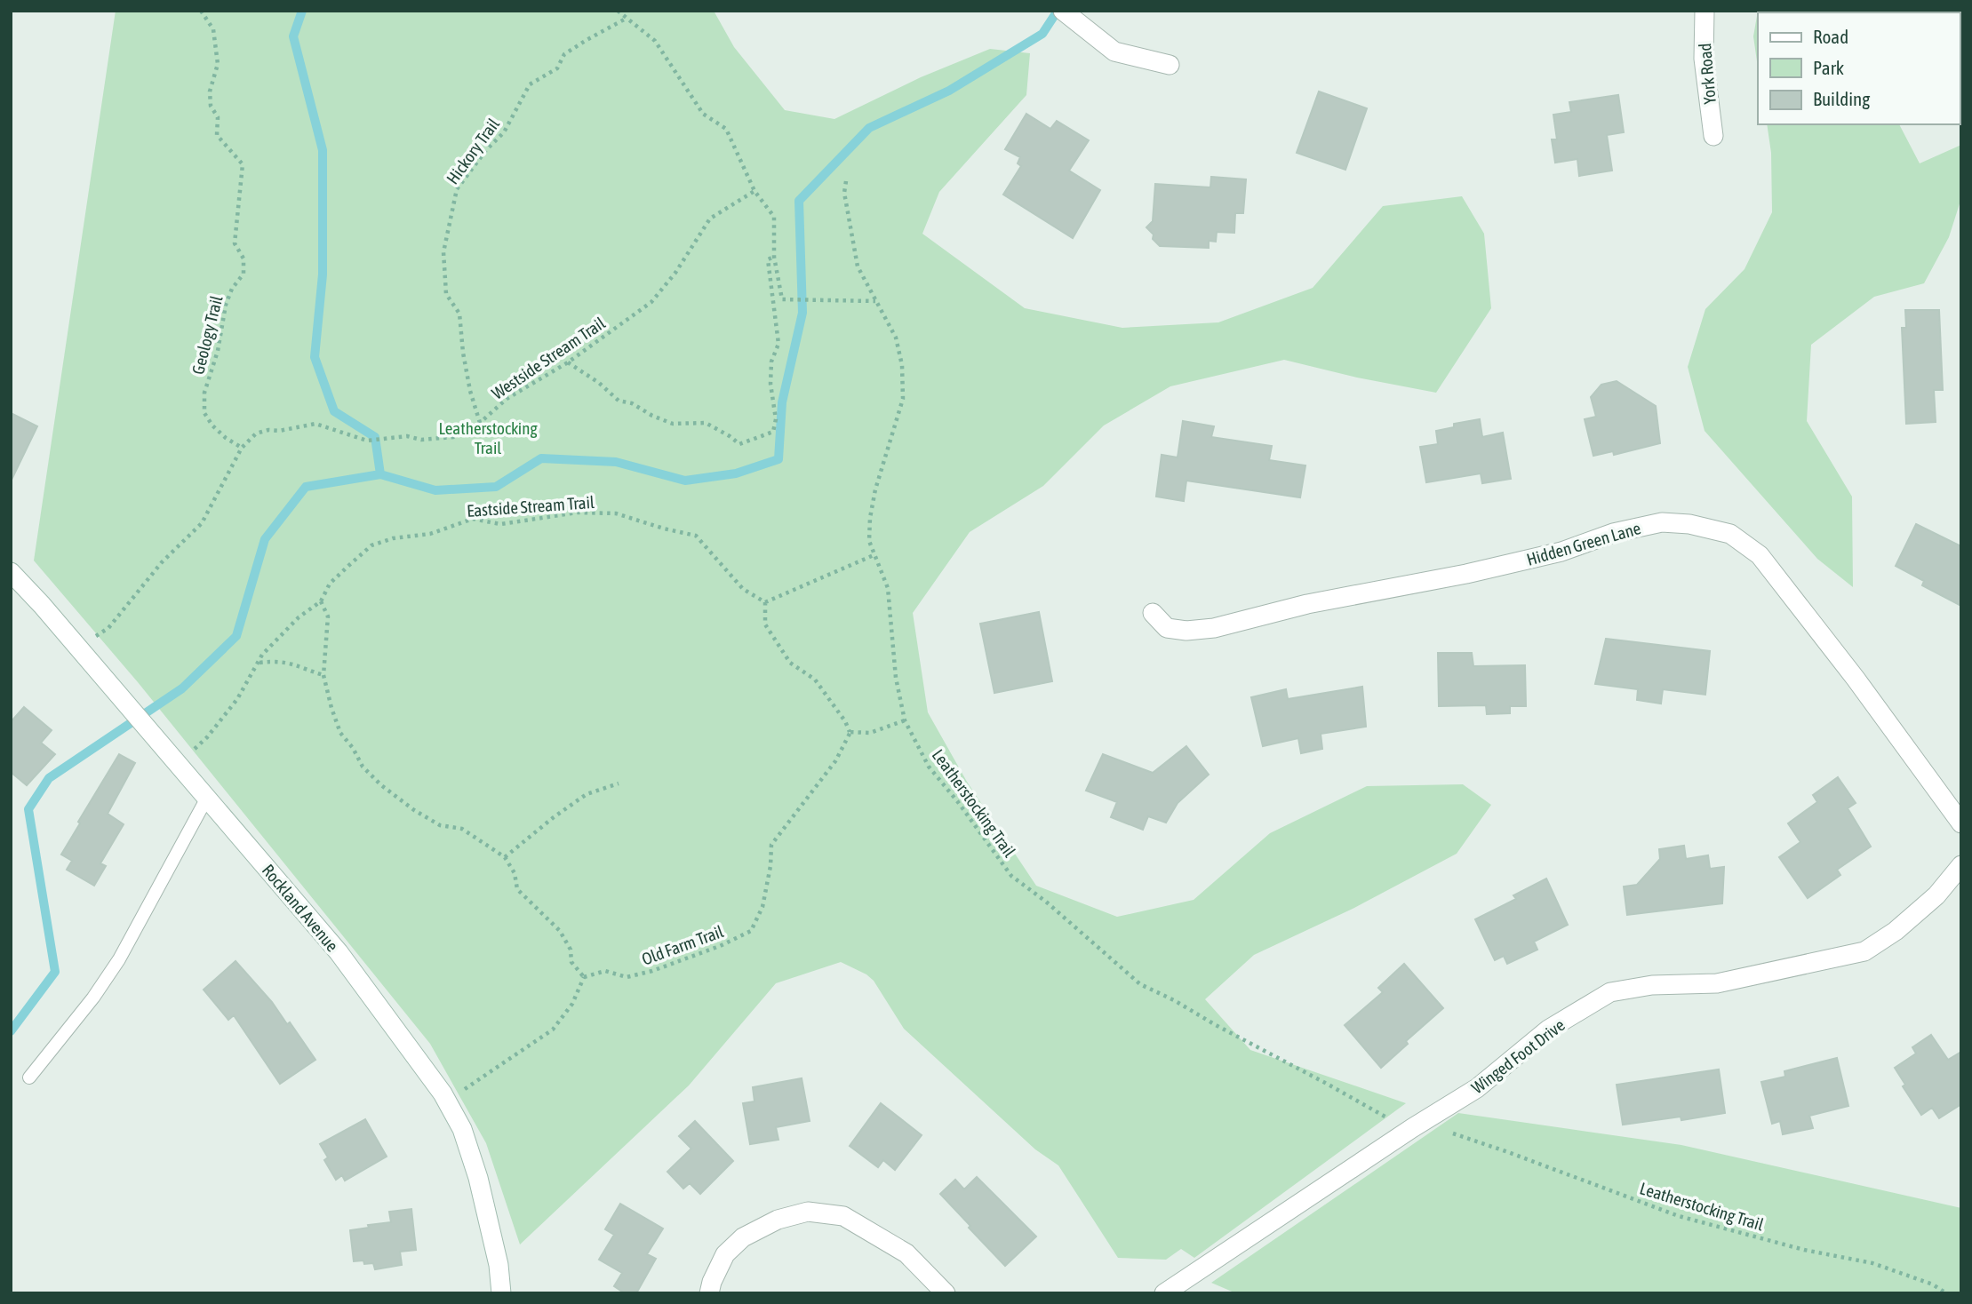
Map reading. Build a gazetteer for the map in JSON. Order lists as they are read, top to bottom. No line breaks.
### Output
{"streets":{"street":["York Road","Hidden Green Lane","Rockland Avenue","Winged Foot Drive"],"path":["Hickory Trail","Geology Trail","Westside Stream Trail","Eastside Stream Trail","Leatherstocking Trail","Old Farm Trail"]},"crossings":[["Hickory Trail","Westside Stream Trail"],["Geology Trail","Westside Stream Trail"],["Westside Stream Trail","Rockland Avenue"],["Eastside Stream Trail","Rockland Avenue"]],"parks":["Leatherstocking Trail"],"legend":["Road","Park","Building"]}
